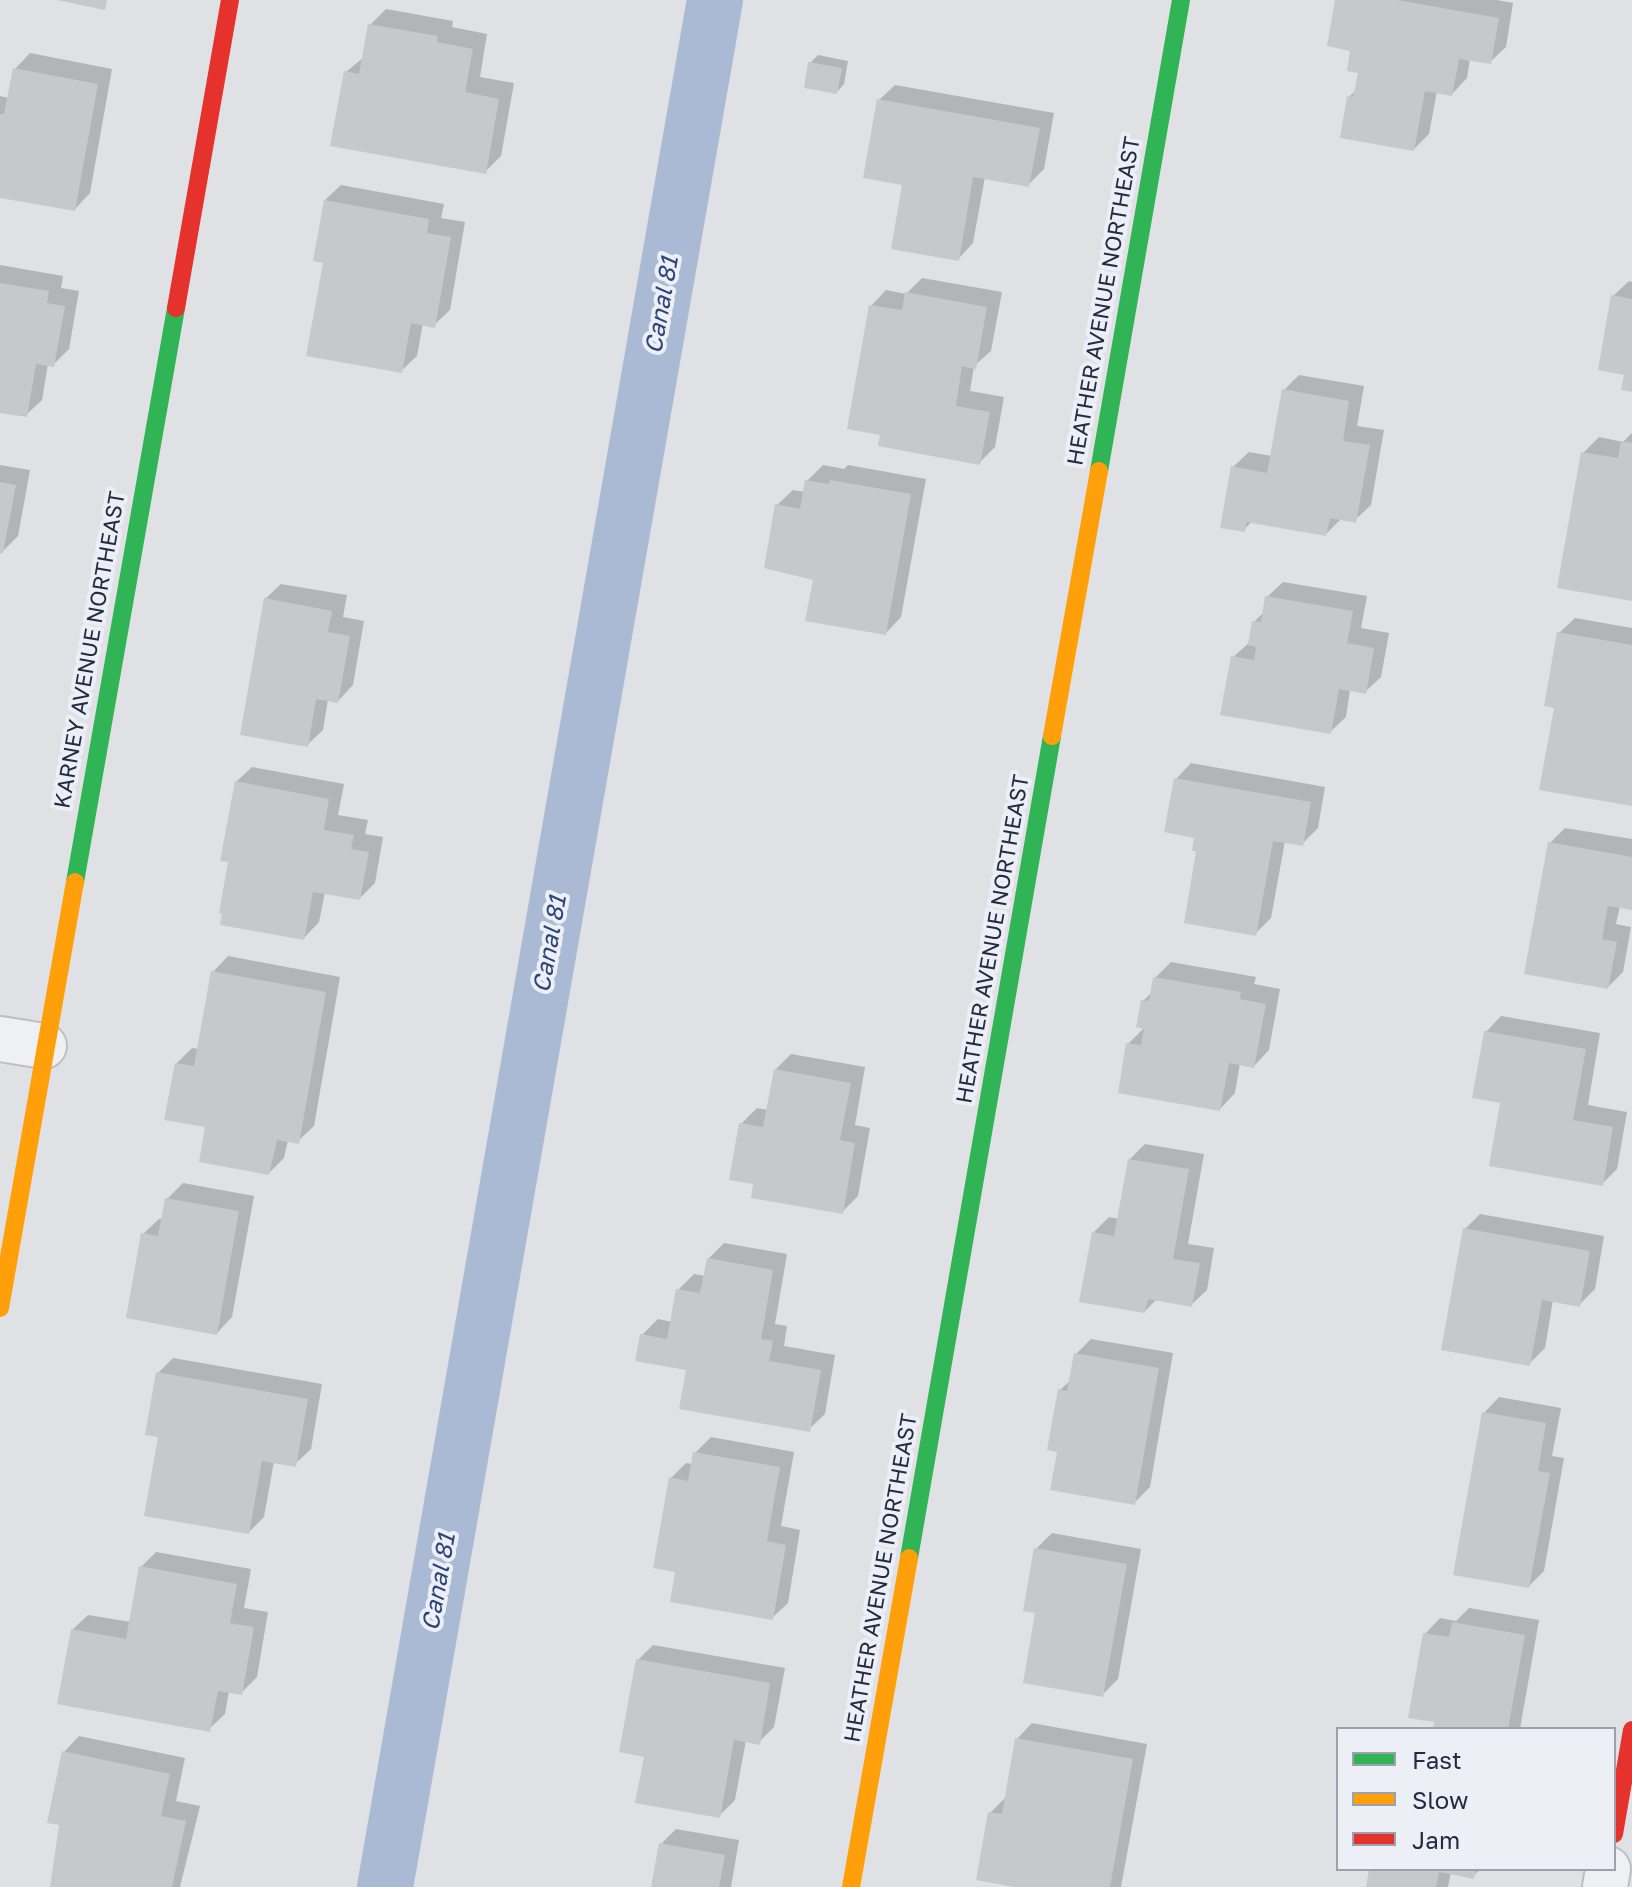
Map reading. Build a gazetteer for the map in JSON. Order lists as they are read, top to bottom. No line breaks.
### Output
{"streets":{"street":["HEATHER AVENUE NORTHEAST","KARNEY AVENUE NORTHEAST"]},"water":["Canal 81"],"legend":["Fast","Slow","Jam"]}
